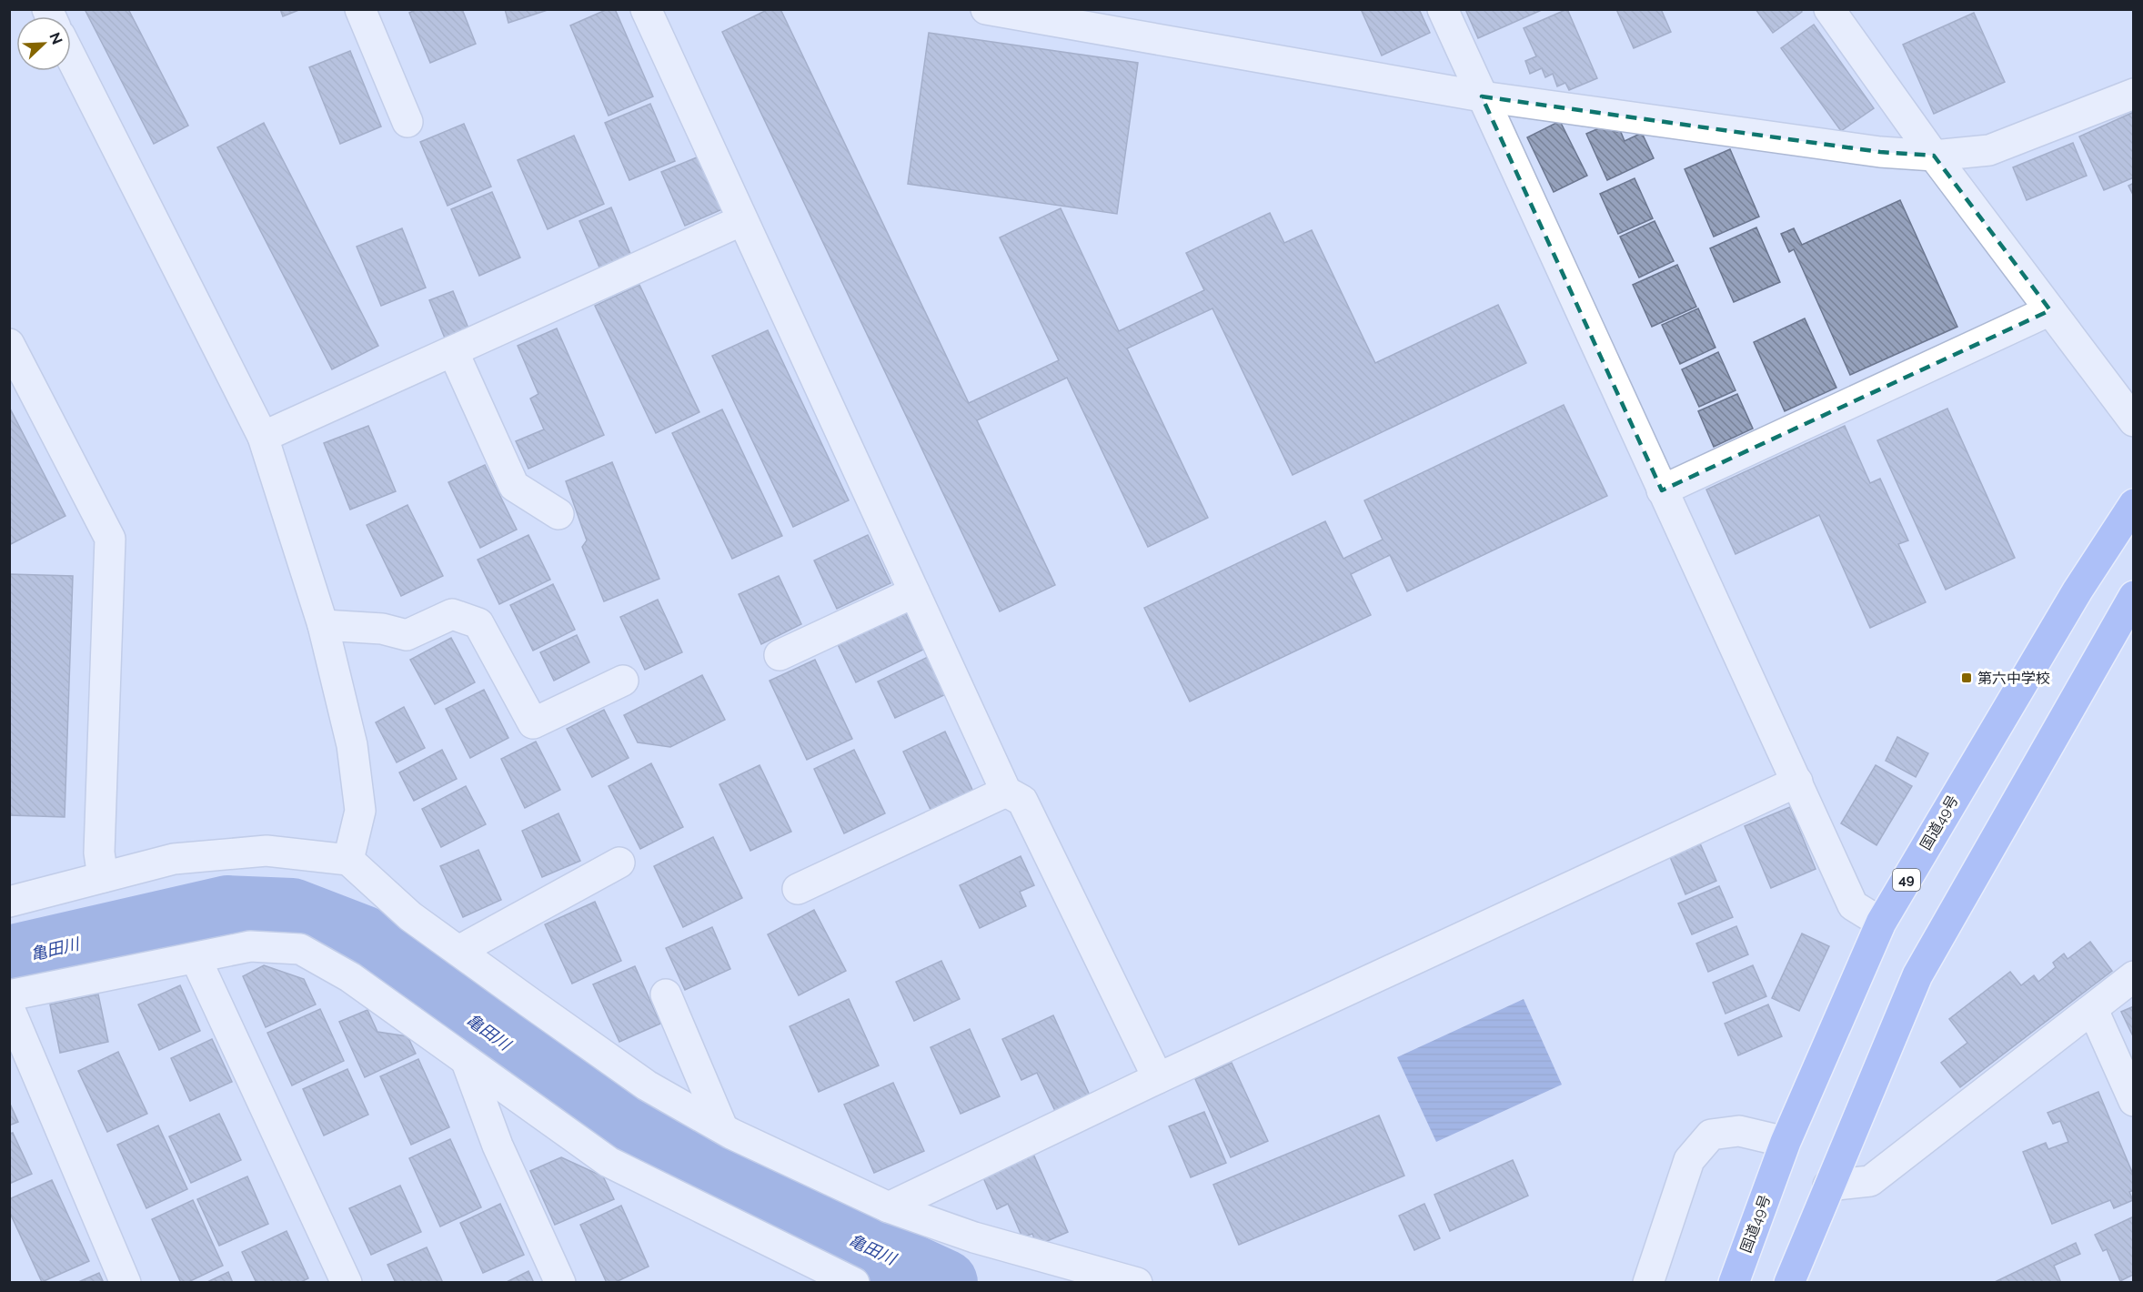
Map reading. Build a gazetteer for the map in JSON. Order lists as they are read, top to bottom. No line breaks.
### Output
{"streets":{"highway":["国道49号","49"]},"water":["亀田川"],"places":{"transit":["第六中学校"]},"north":"top right"}
